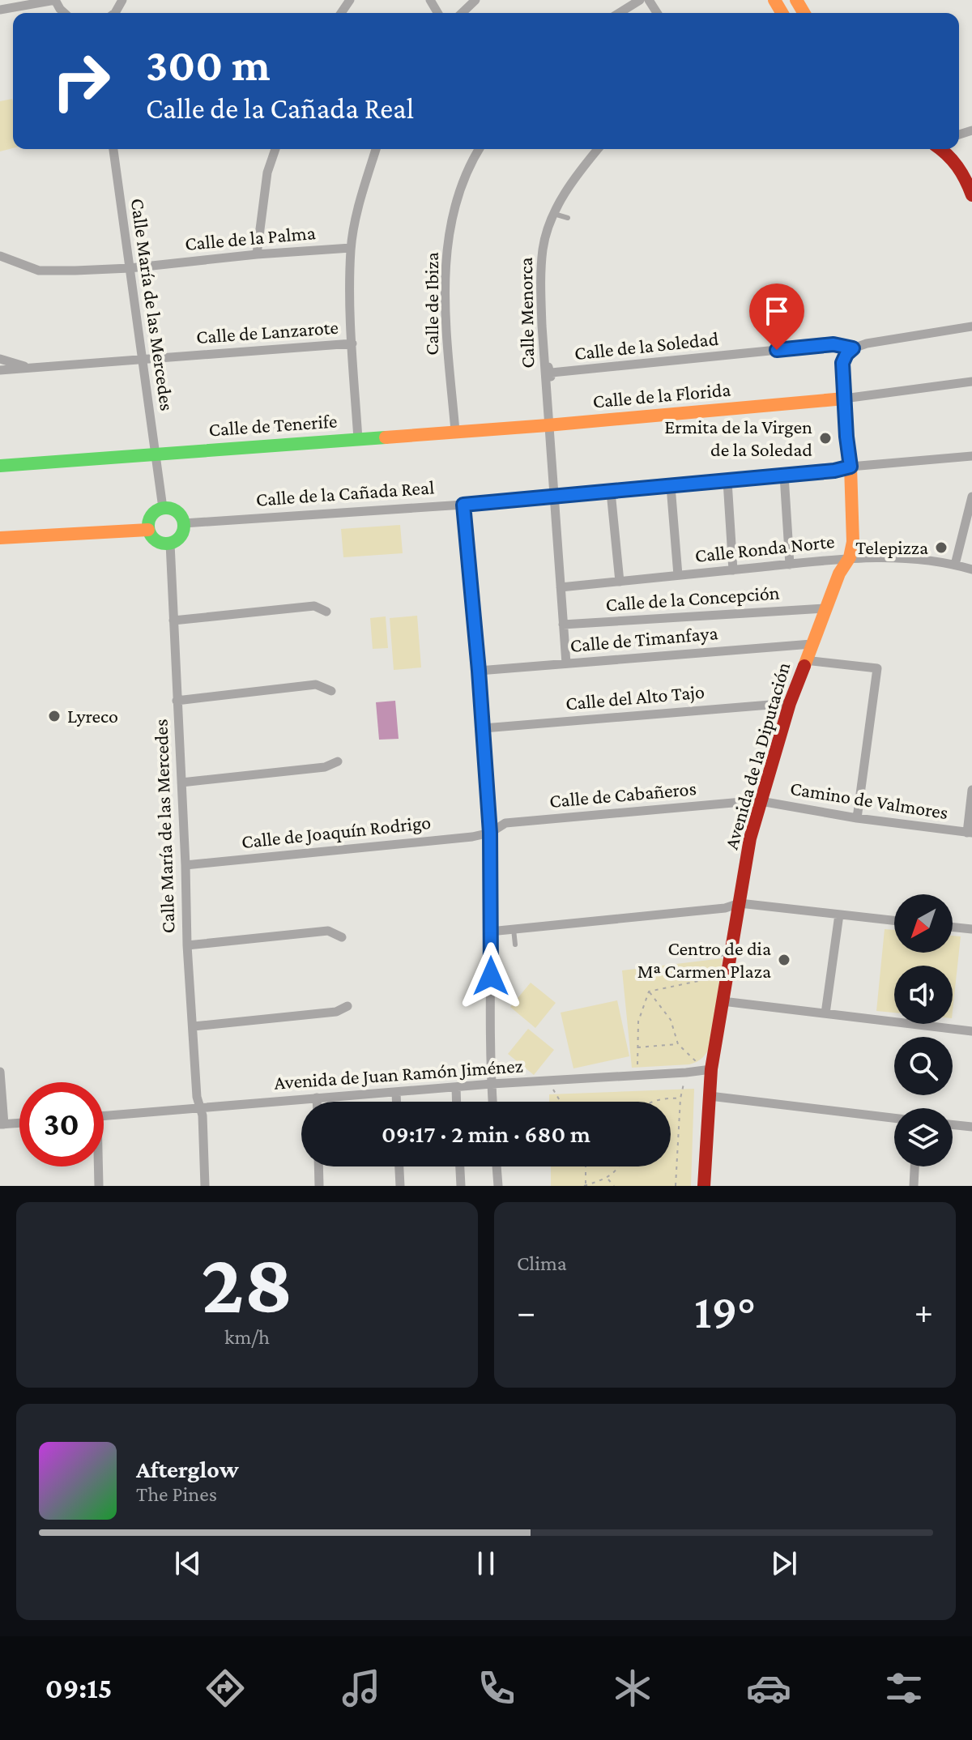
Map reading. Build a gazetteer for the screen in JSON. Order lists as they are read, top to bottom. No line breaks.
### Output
{"streets":{"street":["Calle de la Palma","Calle de Ibiza","Calle María de las Mercedes","Calle Menorca","Calle de Lanzarote","Calle de la Soledad","Calle de la Florida","Calle de Tenerife","Calle de la Cañada Real","Calle Ronda Norte","Calle de la Concepción","Calle de Timanfaya","Calle del Alto Tajo","Avenida de la Diputación","Calle de Cabañeros","Camino de Valmores","Calle de Joaquín Rodrigo","Avenida de Juan Ramón Jiménez"]},"crossings":[["Calle de la Palma","Calle María de las Mercedes"],["Calle de Ibiza","Calle de Tenerife"],["Calle María de las Mercedes","Calle de Lanzarote"],["Calle María de las Mercedes","Calle de Tenerife"],["Calle María de las Mercedes","Calle de la Cañada Real"],["Calle María de las Mercedes","Calle de Joaquín Rodrigo"],["Calle María de las Mercedes","Avenida de Juan Ramón Jiménez"],["Calle Menorca","Calle de la Soledad"],["Calle Menorca","Calle de la Florida"],["Calle Menorca","Calle de Tenerife"],["Calle Menorca","Calle de la Cañada Real"],["Calle Menorca","Calle Ronda Norte"],["Calle Menorca","Calle de la Concepción"],["Calle Menorca","Calle de Timanfaya"],["Calle de la Soledad","Avenida de la Diputación"],["Calle de la Florida","Calle de Tenerife"],["Calle de la Florida","Avenida de la Diputación"],["Calle de la Cañada Real","Avenida de la Diputación"],["Calle Ronda Norte","Avenida de la Diputación"],["Calle de la Concepción","Avenida de la Diputación"],["Calle de Timanfaya","Avenida de la Diputación"],["Calle del Alto Tajo","Avenida de la Diputación"],["Avenida de la Diputación","Calle de Cabañeros"],["Avenida de la Diputación","Camino de Valmores"],["Avenida de la Diputación","Avenida de Juan Ramón Jiménez"],["Calle de Cabañeros","Camino de Valmores"],["Calle de Cabañeros","Calle de Joaquín Rodrigo"]],"places":["Ermita de la Virgen de la Soledad","Telepizza","Lyreco","Centro de dia Mª Carmen Plaza"],"north":"bottom left","page":{"turn":["300 m","Calle de la Cañada Real"],"limit":"30","trip":"09:17 · 2 min · 680 m","tile":[["28","km/h"],"Clima"],"heat":["−","19°","+"],"song":["Afterglow","The Pines"],"tabs":"09:15"}}
